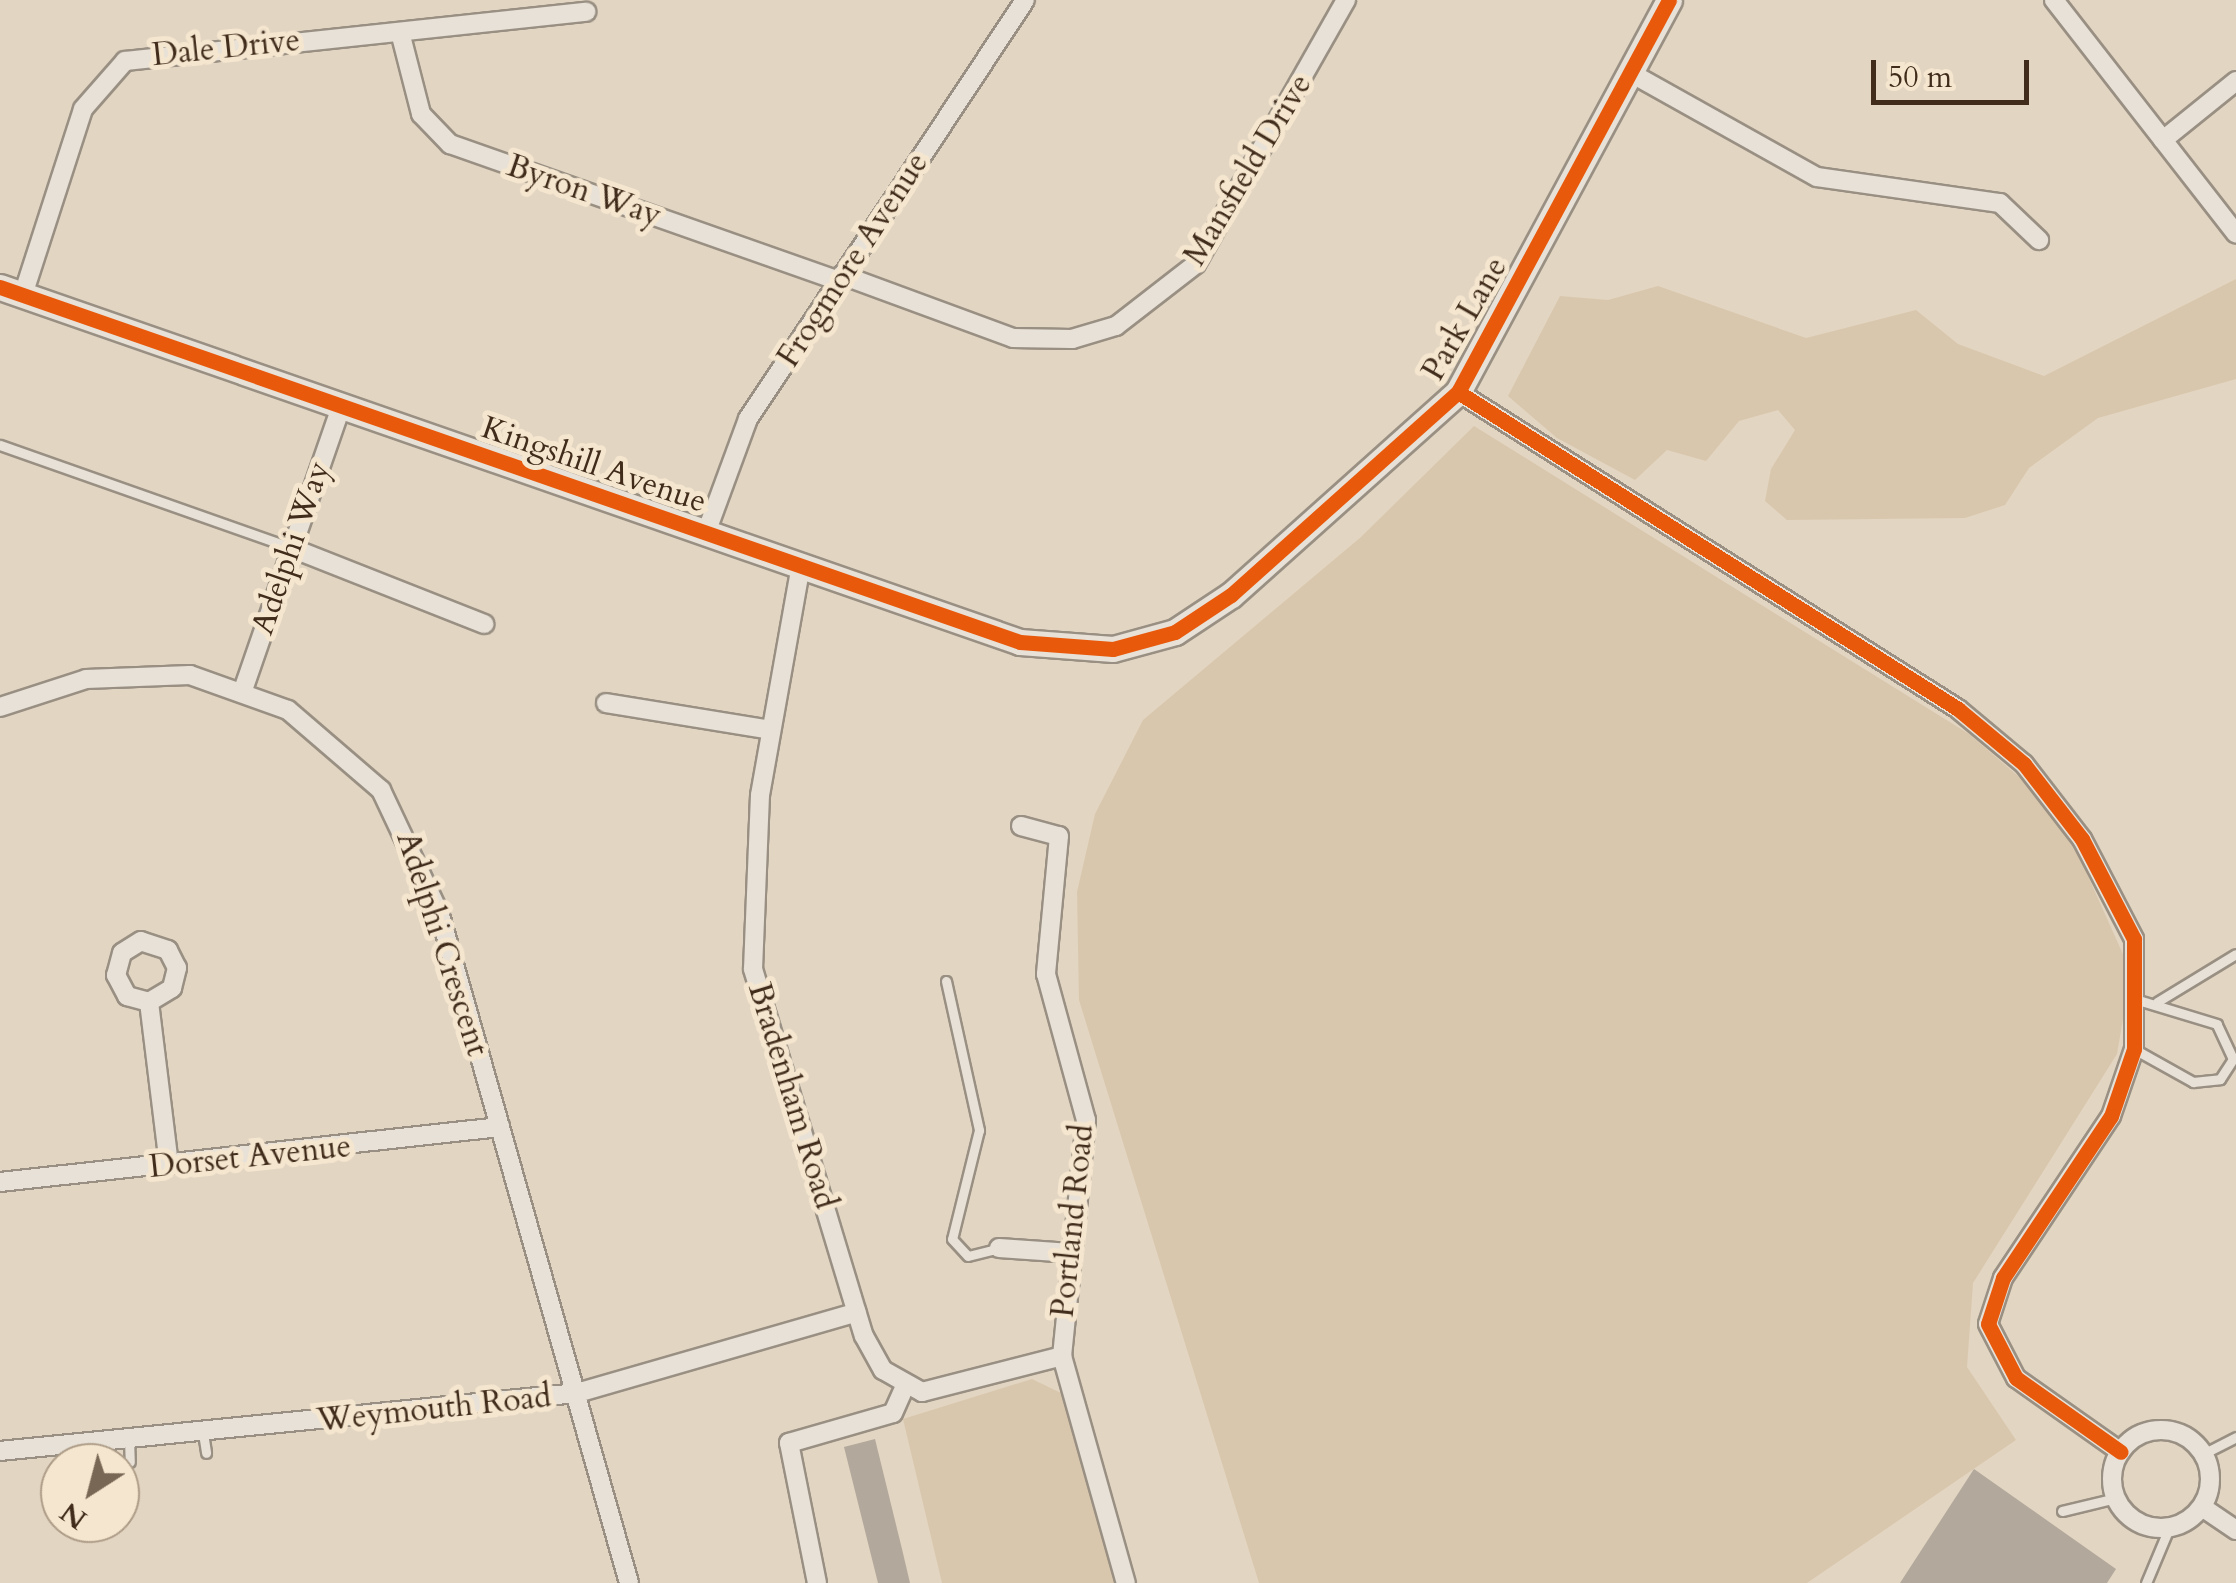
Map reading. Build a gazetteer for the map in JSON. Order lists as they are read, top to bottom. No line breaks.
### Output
{"streets":{"street":["Dale Drive","Mansfield Drive","Byron Way","Frogmore Avenue","Park Lane","Kingshill Avenue","Adelphi Way","Adelphi Crescent","Bradenham Road","Dorset Avenue","Portland Road","Weymouth Road"]},"crossings":[["Dale Drive","Byron Way"],["Dale Drive","Kingshill Avenue"],["Mansfield Drive","Byron Way"],["Mansfield Drive","Frogmore Avenue"],["Byron Way","Frogmore Avenue"],["Frogmore Avenue","Kingshill Avenue"],["Park Lane","Kingshill Avenue"],["Kingshill Avenue","Adelphi Way"],["Kingshill Avenue","Bradenham Road"],["Adelphi Way","Adelphi Crescent"],["Adelphi Crescent","Dorset Avenue"],["Adelphi Crescent","Weymouth Road"],["Bradenham Road","Weymouth Road"]],"scale_bar":"50 m","north":"bottom left"}
